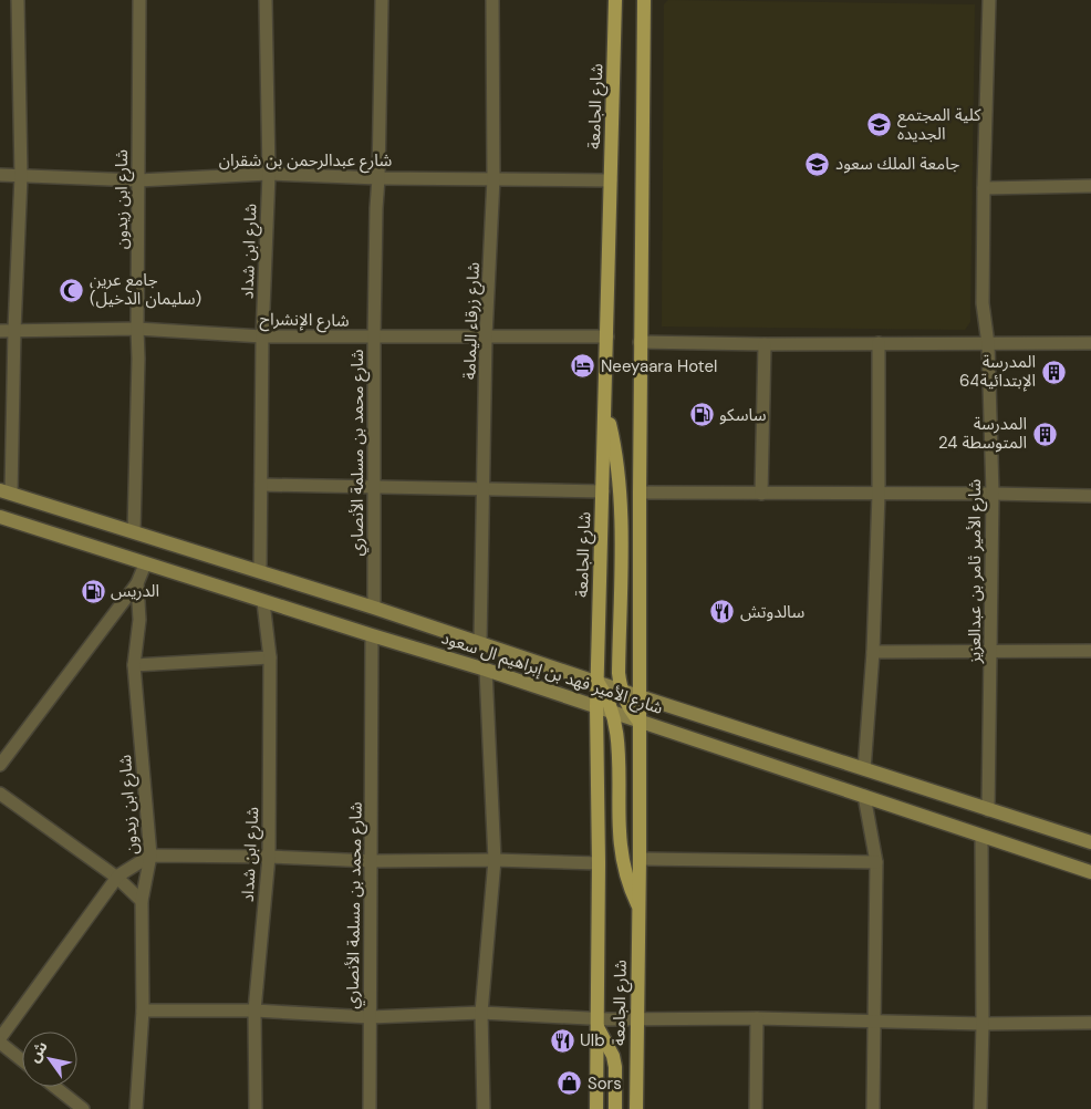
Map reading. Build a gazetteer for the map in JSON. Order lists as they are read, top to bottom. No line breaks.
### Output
{"streets":{"main road":["شارع الجامعة","شارع الأمير فهد بن إبراهيم ال سعود"],"street":["شارع عبدالرحمن بن شقران","شارع ابن زيدون","شارع ابن شداد","شارع الإنشراح","شارع زرقاء اليمامة","شارع محمد بن مسلمة الأنصاري","شارع الأمير ثامر بن عبدالعزيز"]},"crossings":[["شارع الجامعة","شارع عبدالرحمن بن شقران"],["شارع الجامعة","شارع الإنشراح"],["شارع الجامعة","شارع الأمير فهد بن إبراهيم ال سعود"],["شارع عبدالرحمن بن شقران","شارع ابن زيدون"],["شارع عبدالرحمن بن شقران","شارع ابن شداد"],["شارع عبدالرحمن بن شقران","شارع زرقاء اليمامة"],["شارع عبدالرحمن بن شقران","شارع محمد بن مسلمة الأنصاري"],["شارع ابن زيدون","شارع الإنشراح"],["شارع ابن زيدون","شارع الأمير فهد بن إبراهيم ال سعود"],["شارع ابن شداد","شارع الإنشراح"],["شارع ابن شداد","شارع الأمير فهد بن إبراهيم ال سعود"],["شارع الإنشراح","شارع زرقاء اليمامة"],["شارع الإنشراح","شارع محمد بن مسلمة الأنصاري"],["شارع زرقاء اليمامة","شارع الأمير فهد بن إبراهيم ال سعود"],["شارع محمد بن مسلمة الأنصاري","شارع الأمير فهد بن إبراهيم ال سعود"],["شارع الأمير ثامر بن عبدالعزيز","شارع الأمير فهد بن إبراهيم ال سعود"]],"places":{"school or university":["كلية المجتمع الجديده","جامعة الملك سعود"],"mosque":["جامع عرين (سليمان الدخيل)"],"hotel":["Neeyaara Hotel"],"building":["المدرسة الإبتدائية64","المدرسة المتوسطة 24"],"fuel station":["ساسكو","الدريس"],"restaurant":["سالدوتش","Ulb"],"shop":["Sors"]},"north":"top left"}
